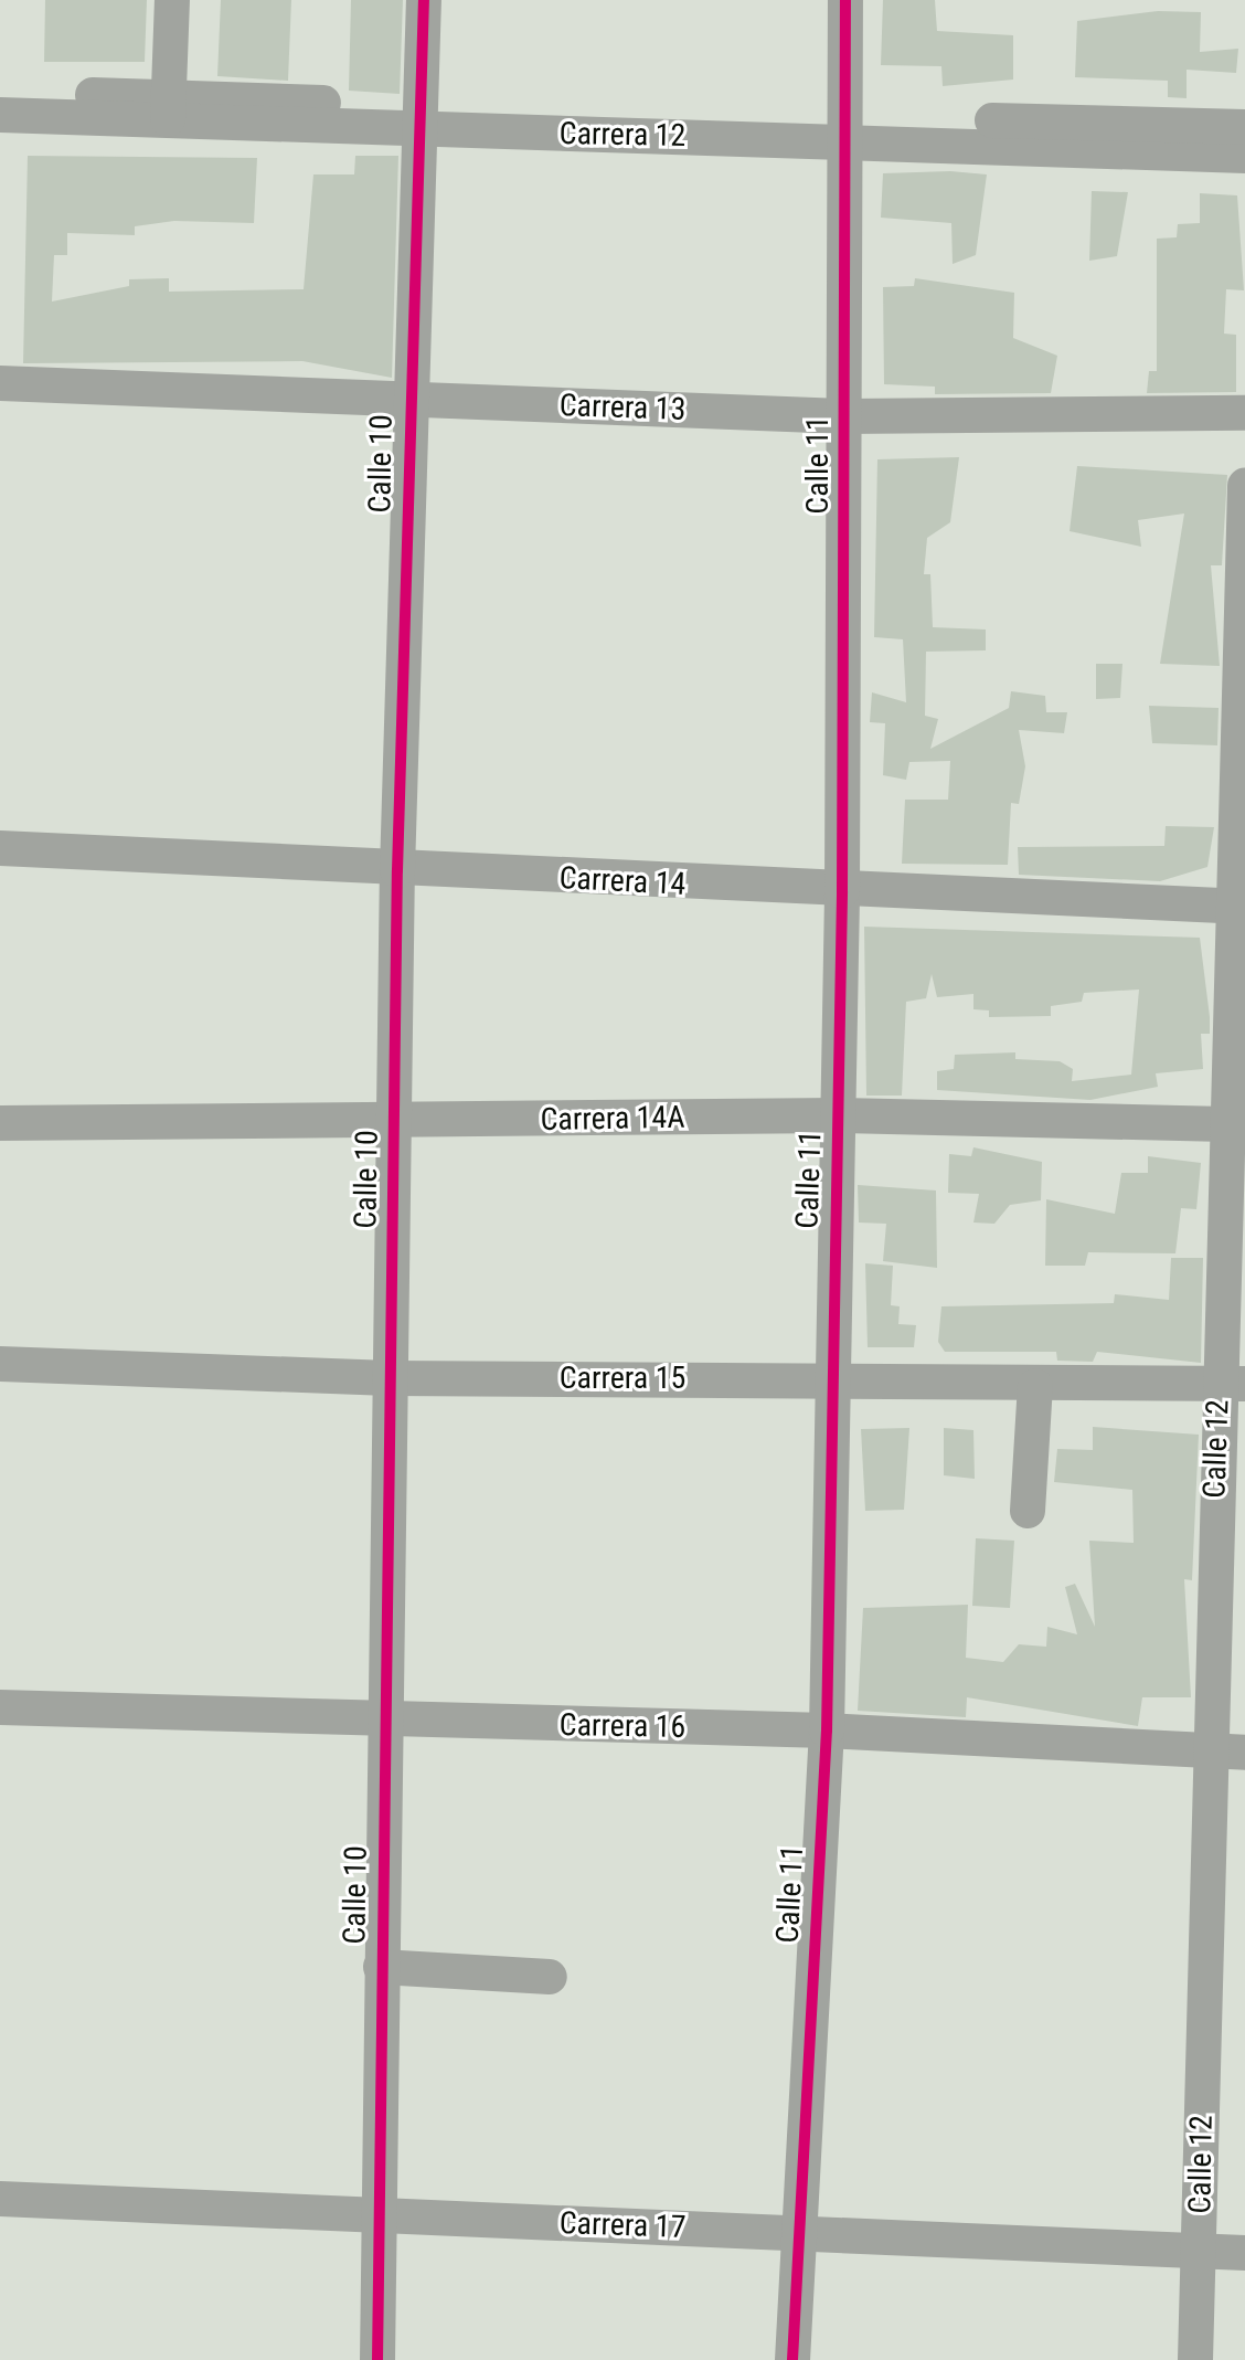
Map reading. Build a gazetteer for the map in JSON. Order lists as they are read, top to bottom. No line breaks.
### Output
{"streets":{"street":["Carrera 12","Carrera 13","Calle 10","Calle 11","Carrera 14","Carrera 14A","Carrera 15","Calle 12","Carrera 16","Carrera 17"]},"crossings":[["Carrera 12","Calle 10"],["Carrera 12","Calle 11"],["Carrera 13","Calle 10"],["Carrera 13","Calle 11"],["Calle 10","Carrera 14"],["Calle 10","Carrera 14A"],["Calle 10","Carrera 15"],["Calle 10","Carrera 16"],["Calle 10","Carrera 17"],["Calle 11","Carrera 14"],["Calle 11","Carrera 14A"],["Calle 11","Carrera 15"],["Calle 11","Carrera 16"],["Calle 11","Carrera 17"],["Carrera 14","Calle 12"],["Carrera 14A","Calle 12"],["Carrera 15","Calle 12"],["Calle 12","Carrera 16"],["Calle 12","Carrera 17"]]}
